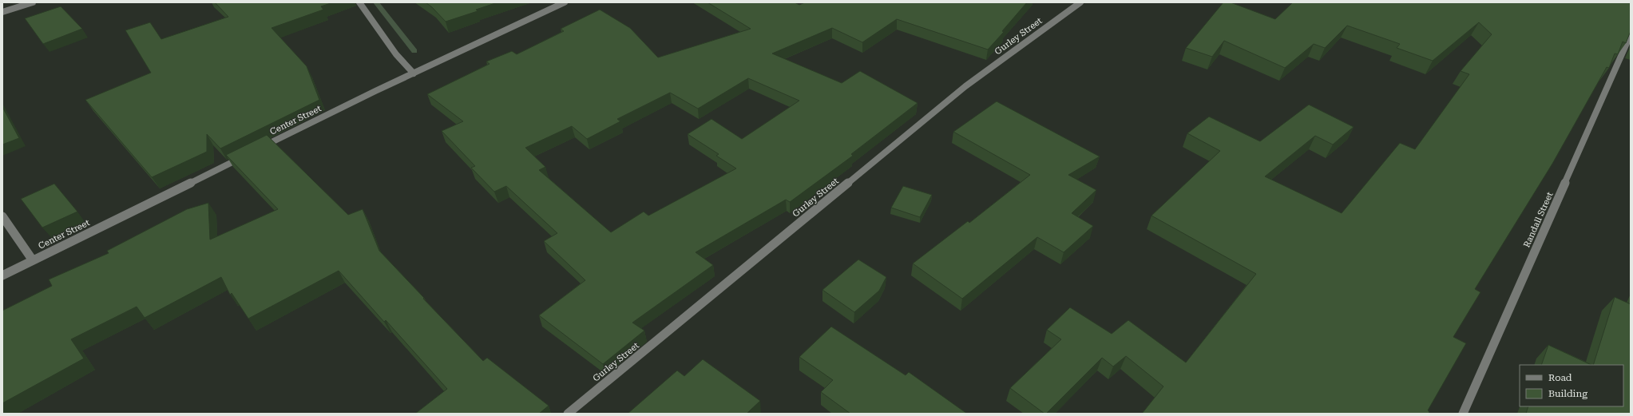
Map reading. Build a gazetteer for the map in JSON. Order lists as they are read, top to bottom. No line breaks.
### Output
{"streets":{"street":["Gurley Street","Center Street","Randall Street"]},"legend":["Road","Building"]}
